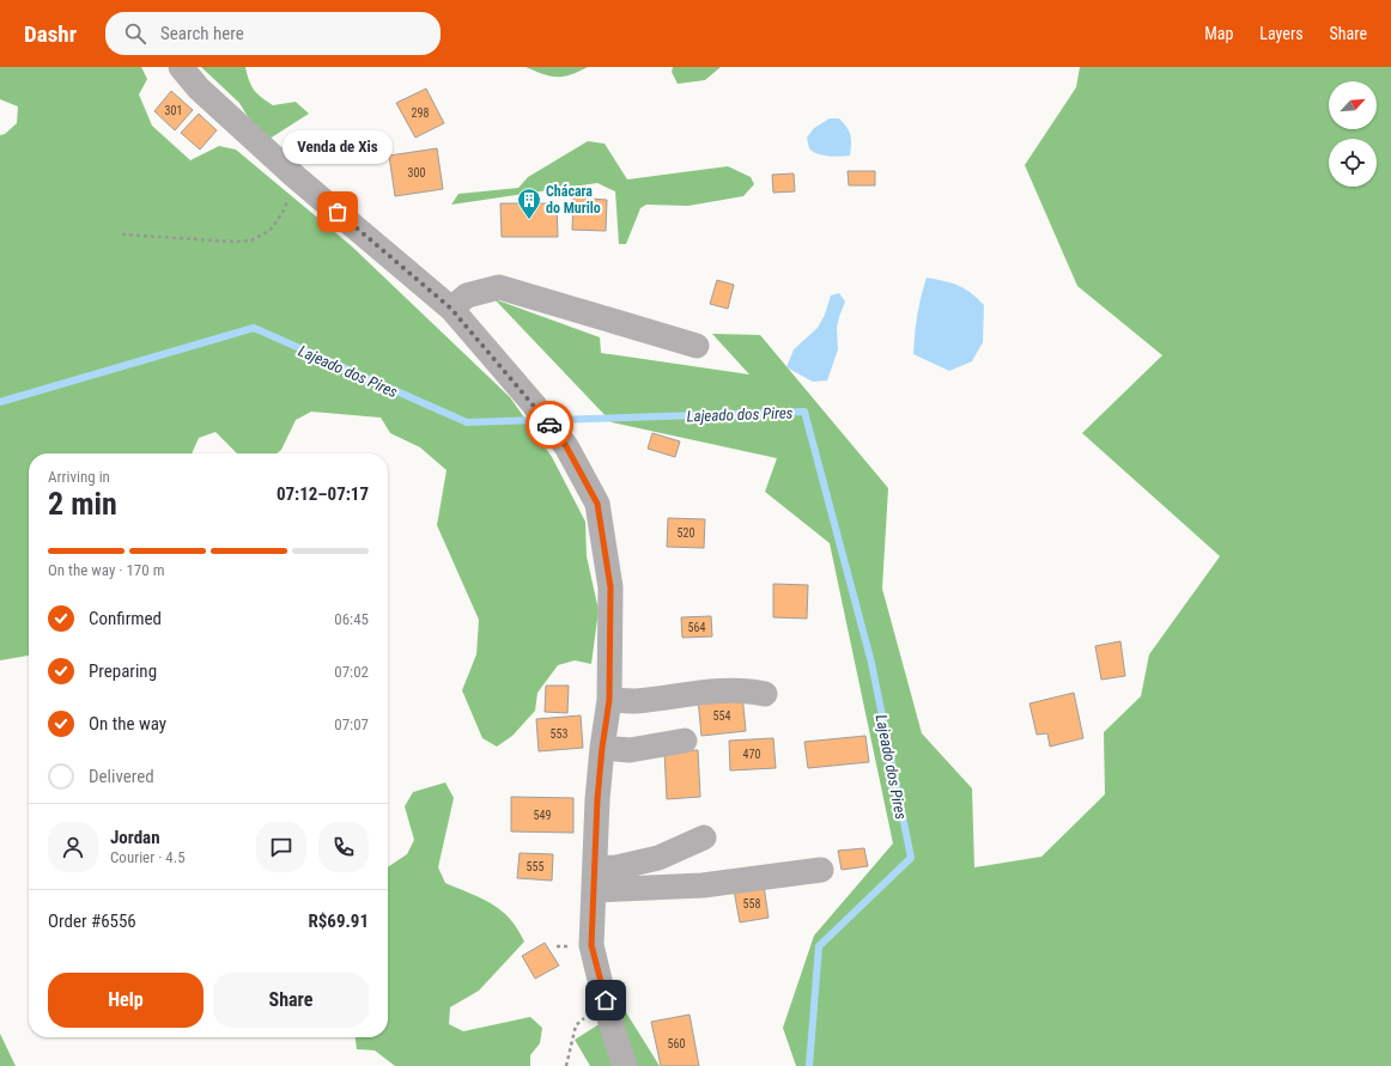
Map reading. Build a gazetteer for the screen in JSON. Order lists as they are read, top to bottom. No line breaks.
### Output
{"water":["Lajeado dos Pires"],"places":{"other":["Venda de Xis"],"building":["Chácara do Murilo"]},"house_numbers":["301","298","300","520","564","554","553","470","549","555","558","560"],"north":"top right","page":{"header":"Dashr","search":"Search here","nav":["Map","Layers","Share"],"bubble":"Venda de Xis","heading":["2 min","Arriving in","07:12–07:17"],"panel":["Jordan","Courier · 4.5","Order #6556","R$69.91"],"bar":"On the way · 170 m","list":[["Confirmed","06:45"],["Preparing","07:02"],["On the way","07:07"],"Delivered"],"buttons":["Help","Share"]}}
